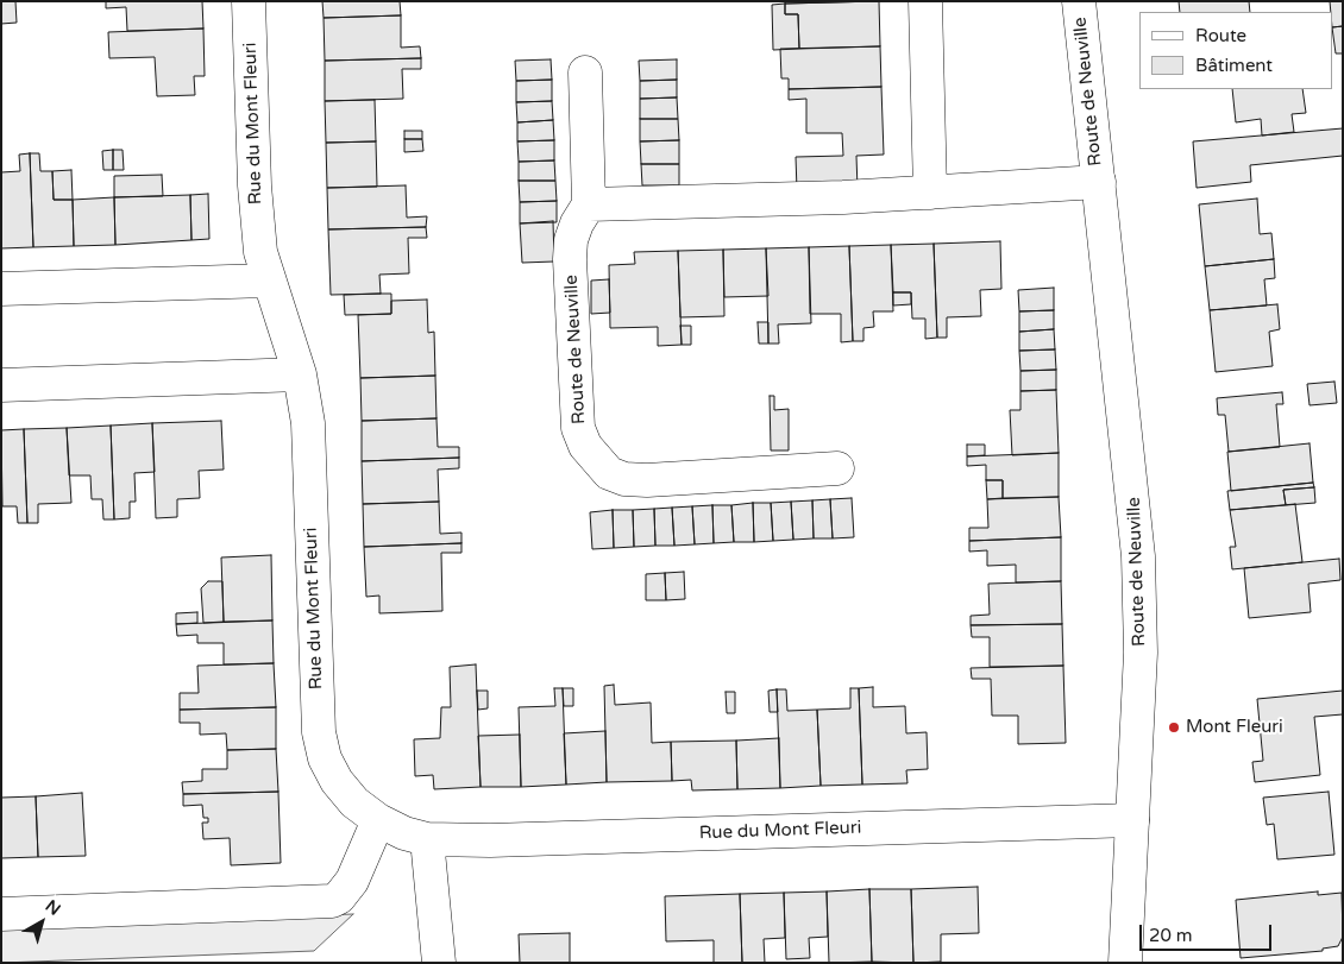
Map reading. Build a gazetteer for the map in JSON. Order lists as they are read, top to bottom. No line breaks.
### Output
{"streets":{"street":["Route de Neuville","Rue du Mont Fleuri"]},"crossings":[["Route de Neuville","Rue du Mont Fleuri"]],"places":["Mont Fleuri"],"legend":["Route","Bâtiment"],"scale_bar":"20 m","north":"top right"}
